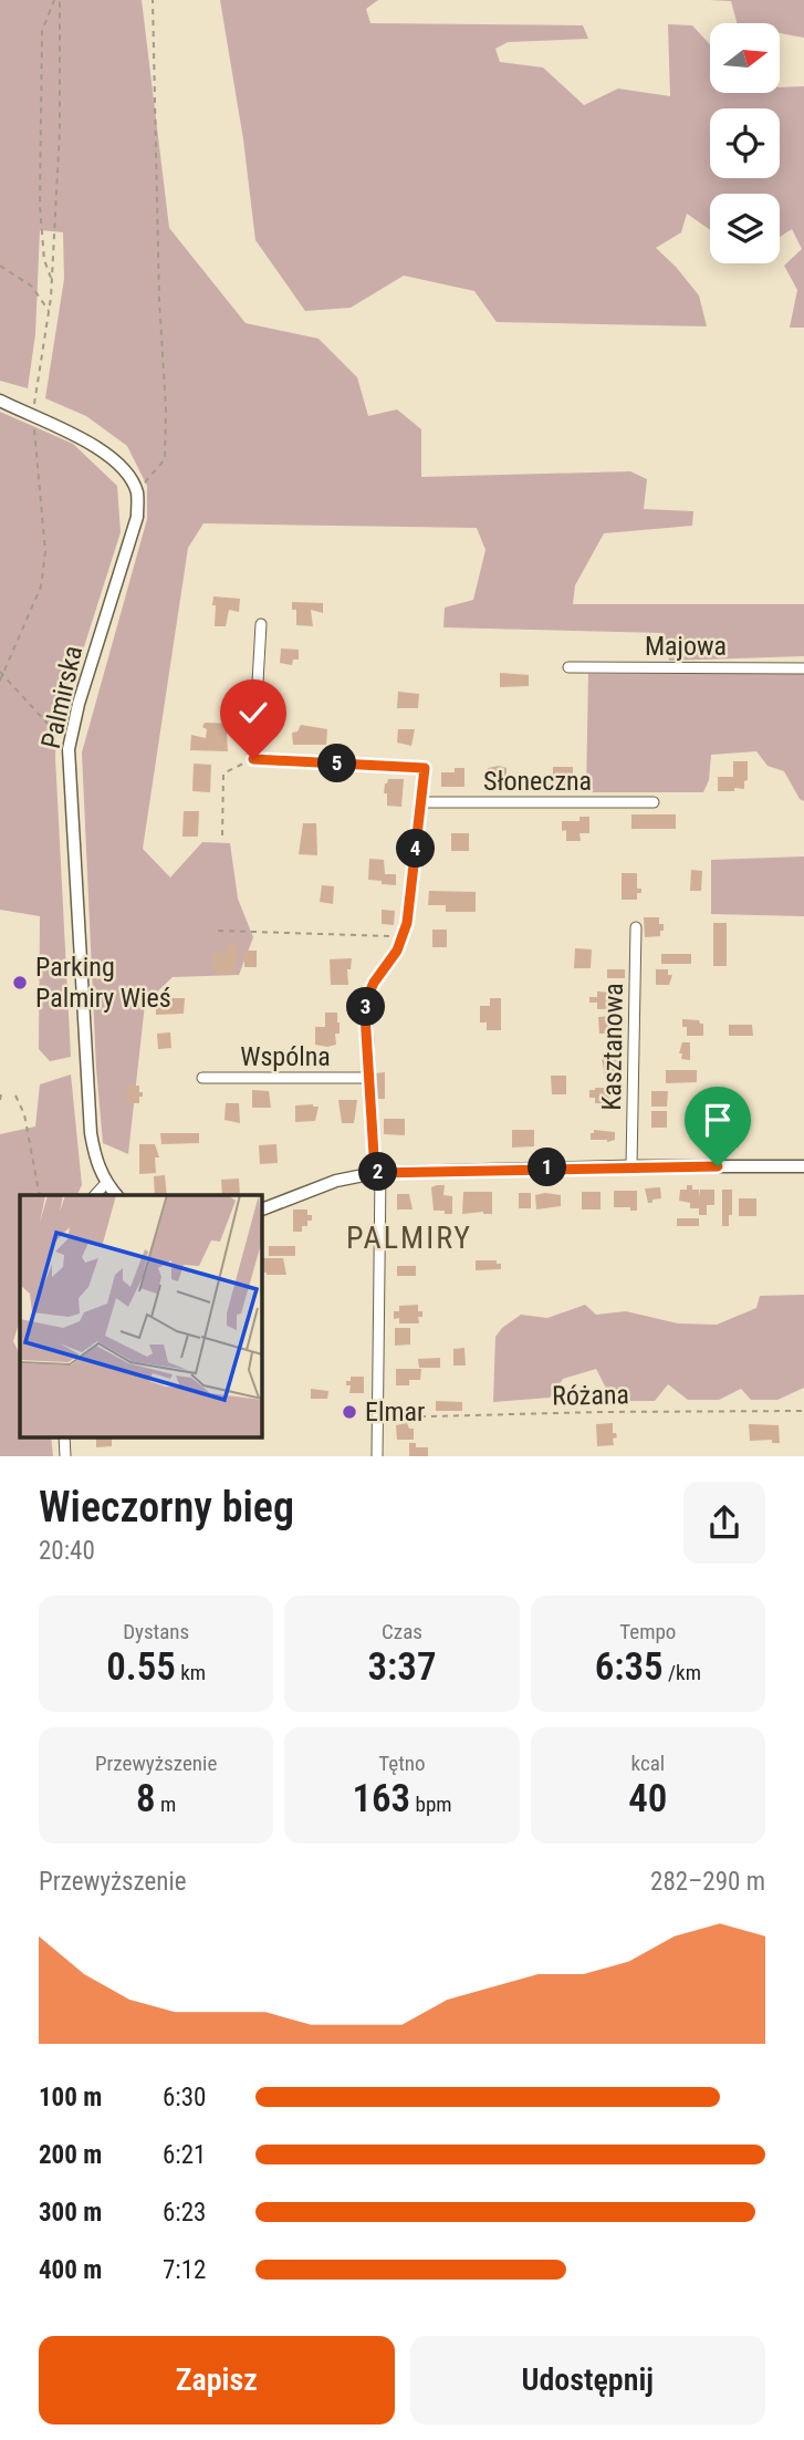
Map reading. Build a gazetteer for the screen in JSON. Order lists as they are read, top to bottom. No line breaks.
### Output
{"streets":{"street":["Majowa","Palmirska","Słoneczna","Kasztanowa","Wspólna"],"path":["Różana"]},"districts":["PALMIRY"],"places":["Parking Palmiry Wieś","Elmar"],"north":"right","page":{"pins":["5","4","3","1","2"],"heading":["Wieczorny bieg","20:40"],"stats":[["Dystans","0.55 km"],["Czas","3:37"],["Tempo","6:35 /km"],["Przewyższenie","8 m"],["Tętno","163 bpm"],["kcal","40"]],"chart":["Przewyższenie","282–290 m"],"list":[{"name":"100 m","note":"6:30"},{"name":"200 m","note":"6:21"},{"name":"300 m","note":"6:23"},{"name":"400 m","note":"7:12"}],"buttons":["Zapisz","Udostępnij"]}}
